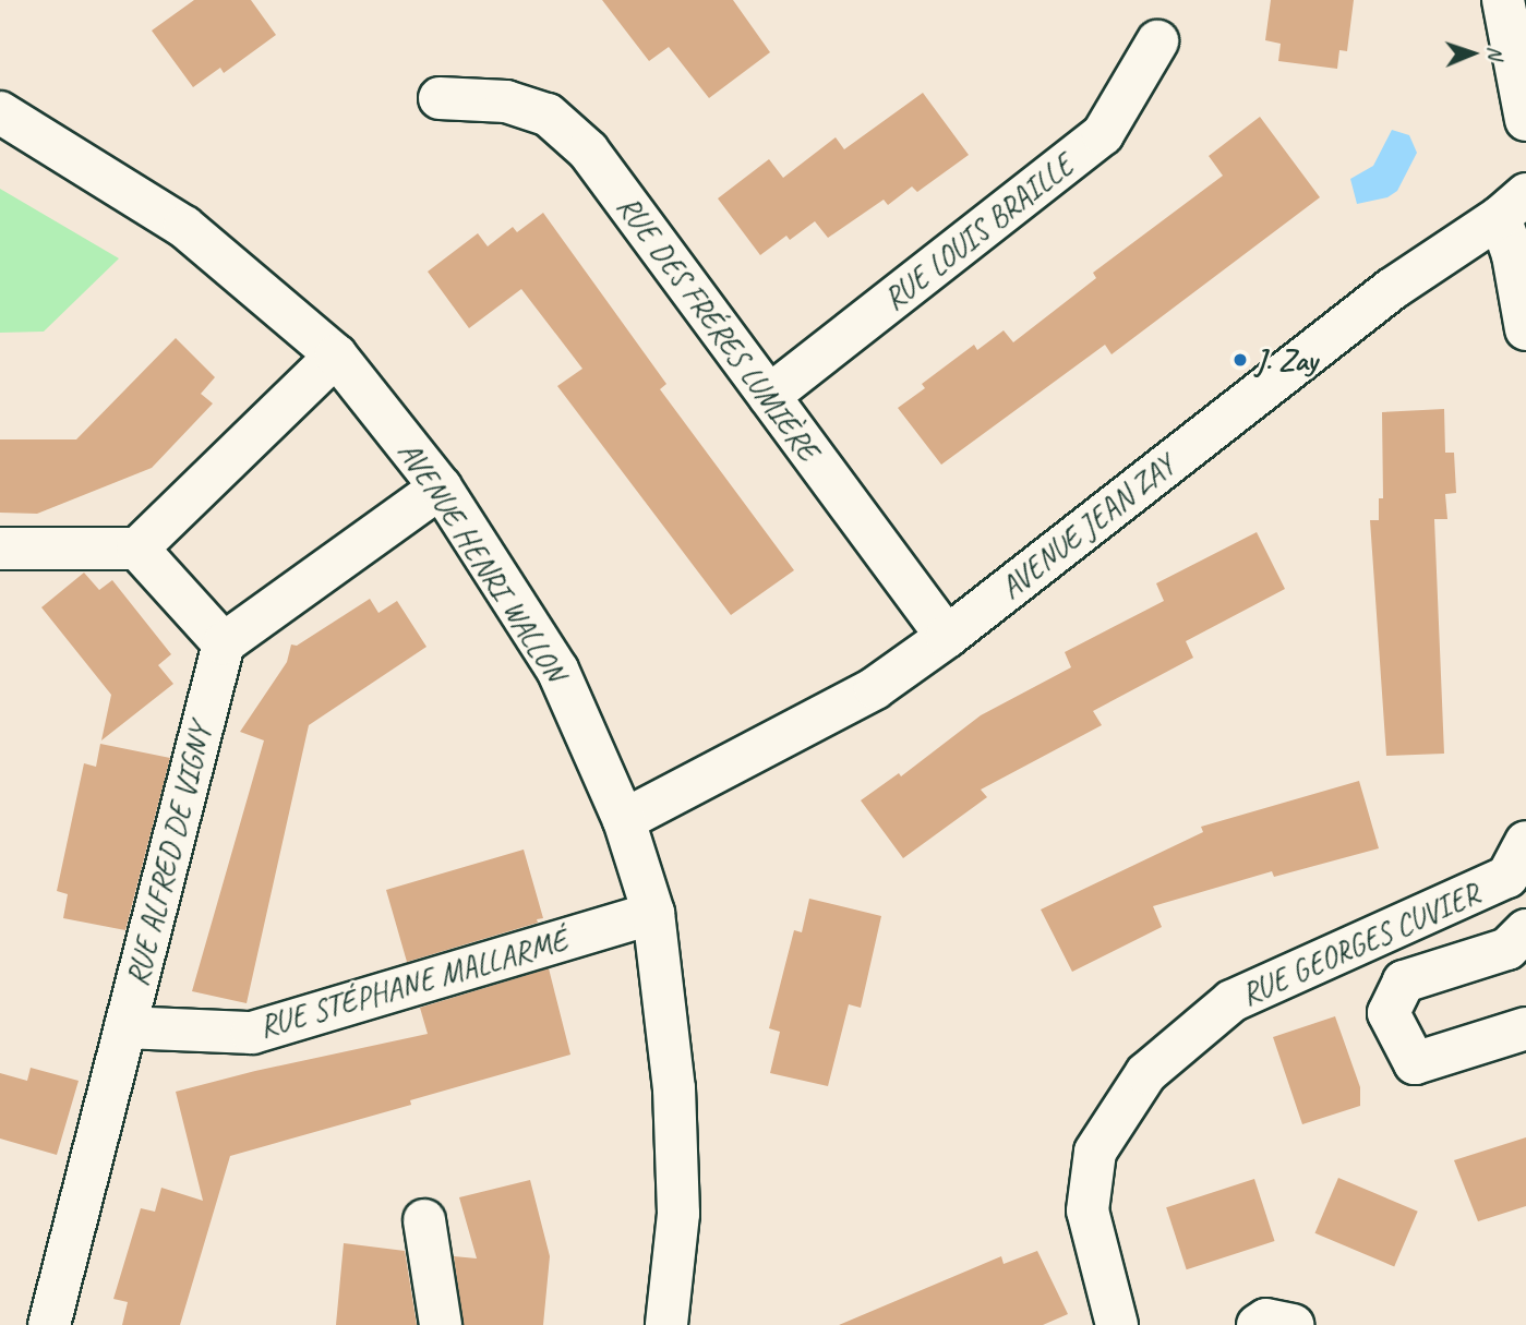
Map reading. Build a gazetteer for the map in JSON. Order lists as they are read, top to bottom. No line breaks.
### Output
{"streets":{"street":["RUE LOUIS BRAILLE","RUE DES FRÉRES LUMIÈRE","AVENUE JEAN ZAY","AVENUE HENRI WALLON","RUE ALFRED DE VIGNY","RUE GEORGES CUVIER","RUE STÉPHANE MALLARMÉ"]},"crossings":[["RUE LOUIS BRAILLE","RUE DES FRÉRES LUMIÈRE"],["RUE DES FRÉRES LUMIÈRE","AVENUE JEAN ZAY"],["AVENUE JEAN ZAY","AVENUE HENRI WALLON"],["AVENUE HENRI WALLON","RUE STÉPHANE MALLARMÉ"],["RUE ALFRED DE VIGNY","RUE STÉPHANE MALLARMÉ"]],"places":["J. Zay"],"north":"right"}
